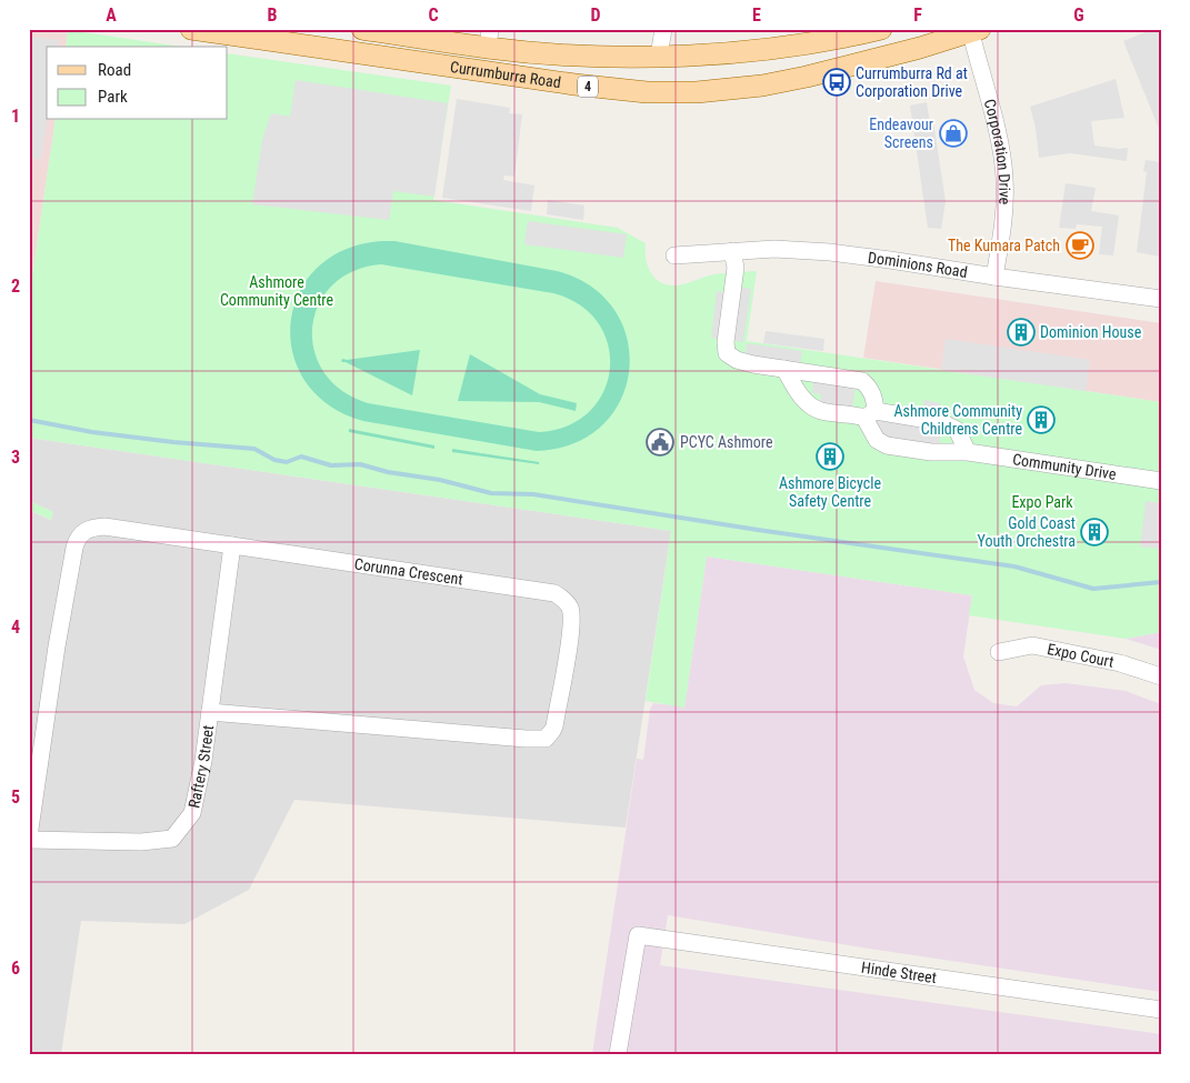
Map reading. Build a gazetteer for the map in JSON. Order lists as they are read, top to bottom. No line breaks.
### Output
{"streets":{"main road":["Currumburra Road","4"],"street":["Corporation Drive","Dominions Road","Community Drive","Corunna Crescent","Expo Court","Raftery Street","Hinde Street"]},"crossings":[["Currumburra Road","Corporation Drive"],["Corporation Drive","Dominions Road"],["Corunna Crescent","Raftery Street"]],"parks":["Ashmore Community Centre","Expo Park"],"places":{"bus stop":["Currumburra Rd at Corporation Drive"],"shop":["Endeavour Screens"],"cafe":["The Kumara Patch"],"building":["Dominion House","Ashmore Community Childrens Centre","Ashmore Bicycle Safety Centre","Gold Coast Youth Orchestra"],"public building":["PCYC Ashmore"]},"legend":["Road","Park"],"grid":{"columns":["A","B","C","D","E","F","G"],"rows":["1","2","3","4","5","6"]}}
